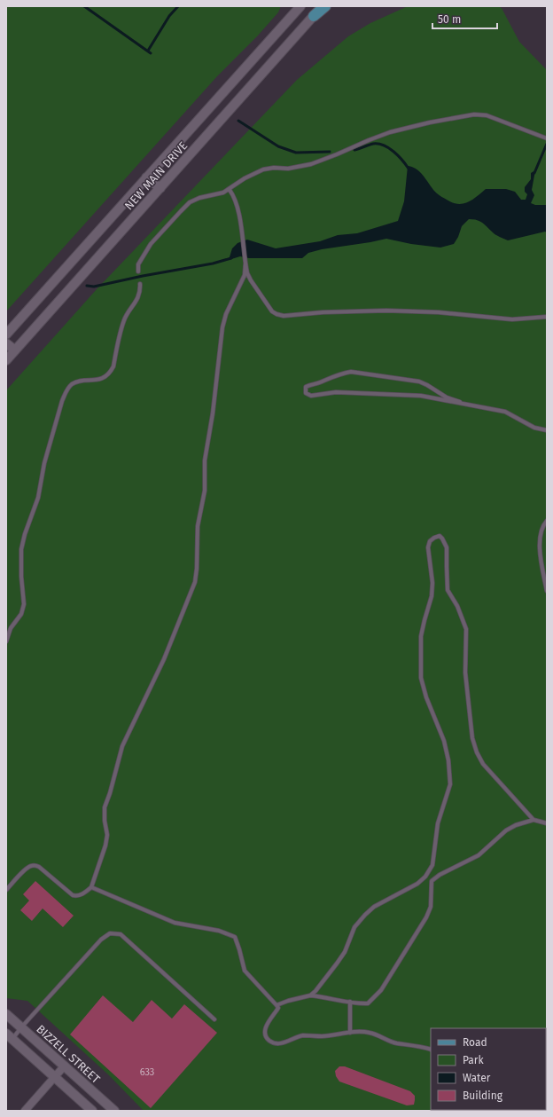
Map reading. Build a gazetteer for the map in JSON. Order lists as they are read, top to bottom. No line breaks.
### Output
{"streets":{"street":["NEW MAIN DRIVE","BIZZELL STREET"]},"house_numbers":["633"],"legend":["Road","Park","Water","Building"],"scale_bar":"50 m"}
